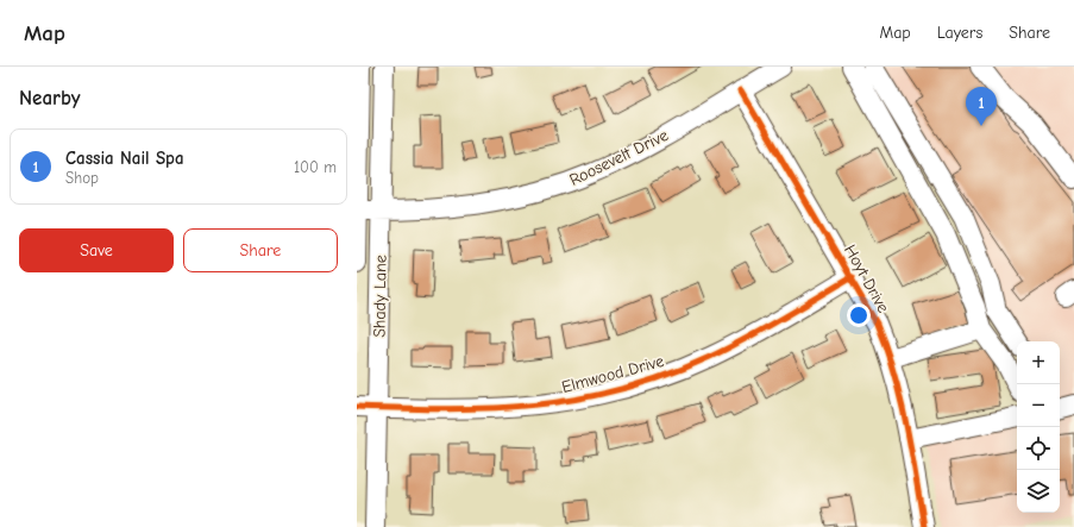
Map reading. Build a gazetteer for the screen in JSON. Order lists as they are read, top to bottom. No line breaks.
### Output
{"streets":{"street":["Roosevelt Drive","Hoyt Drive","Shady Lane","Elmwood Drive"]},"crossings":[["Roosevelt Drive","Hoyt Drive"],["Roosevelt Drive","Shady Lane"],["Hoyt Drive","Elmwood Drive"],["Shady Lane","Elmwood Drive"]],"page":{"header":"Map","nav":["Map","Layers","Share"],"heading":"Nearby","pins":"1","list":[{"mark":"1","name":"Cassia Nail Spa","note":"Shop","value":"100 m"}],"buttons":["Save","Share"],"map_buttons":["+","−"]}}
